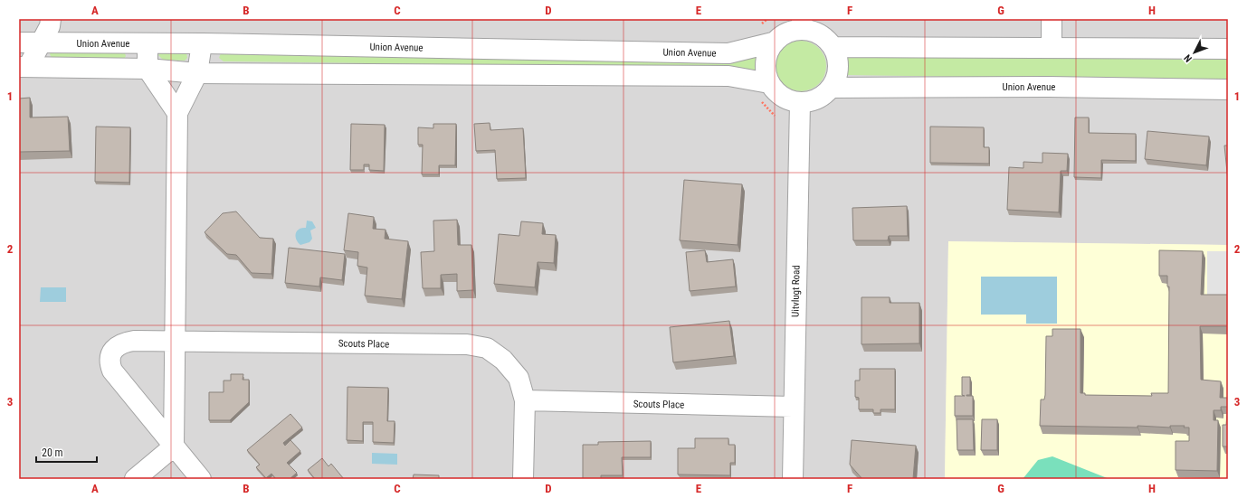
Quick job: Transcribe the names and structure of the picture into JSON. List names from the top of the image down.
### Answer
{
  "streets": {
    "street": ["Union Avenue", "Uitvlugt Road", "Scouts Place"]
  },
  "crossings": [
    ["Union Avenue", "Uitvlugt Road"],
    ["Uitvlugt Road", "Scouts Place"]
  ],
  "scale_bar": "20 m",
  "north": "bottom left",
  "grid": {
    "columns": [
      "A",
      "B",
      "C",
      "D",
      "E",
      "F",
      "G",
      "H"
    ],
    "rows": ["1", "2", "3"]
  }
}
